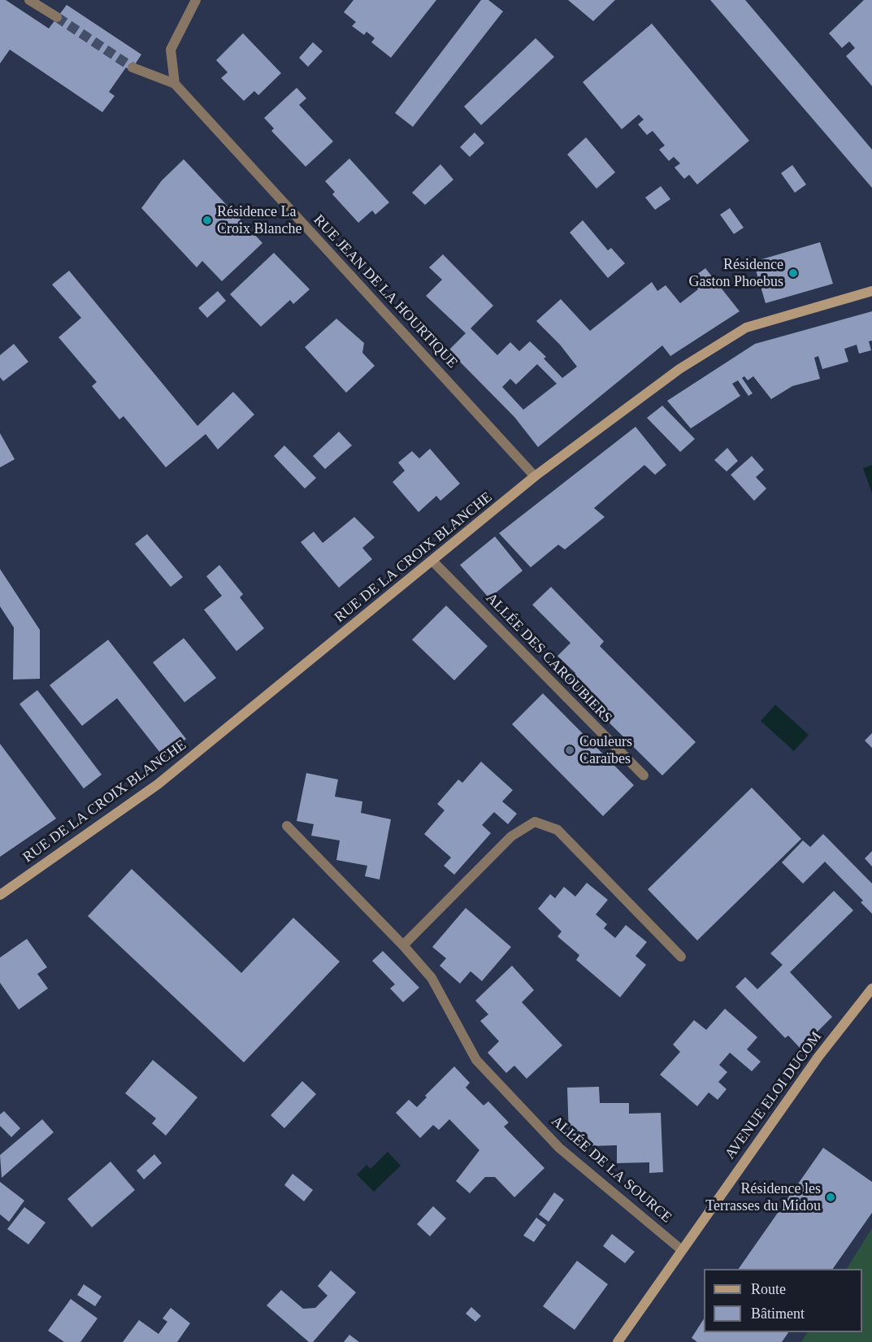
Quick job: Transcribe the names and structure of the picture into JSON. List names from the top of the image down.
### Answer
{
  "streets": {
    "street": [
      "RUE JEAN DE LA HOURTIQUE",
      "RUE DE LA CROIX BLANCHE",
      "ALLÉE DES CAROUBIERS",
      "AVENUE ELOI DUCOM",
      "ALLÉE DE LA SOURCE"
    ]
  },
  "crossings": [
    ["RUE JEAN DE LA HOURTIQUE", "RUE DE LA CROIX BLANCHE"],
    ["RUE DE LA CROIX BLANCHE", "ALLÉE DES CAROUBIERS"],
    ["AVENUE ELOI DUCOM", "ALLÉE DE LA SOURCE"]
  ],
  "places": [
    "Résidence La Croix Blanche",
    "Résidence Gaston Phoebus",
    "Couleurs Caraïbes",
    "Résidence les Terrasses du Midou"
  ],
  "legend": ["Route", "Bâtiment"]
}
